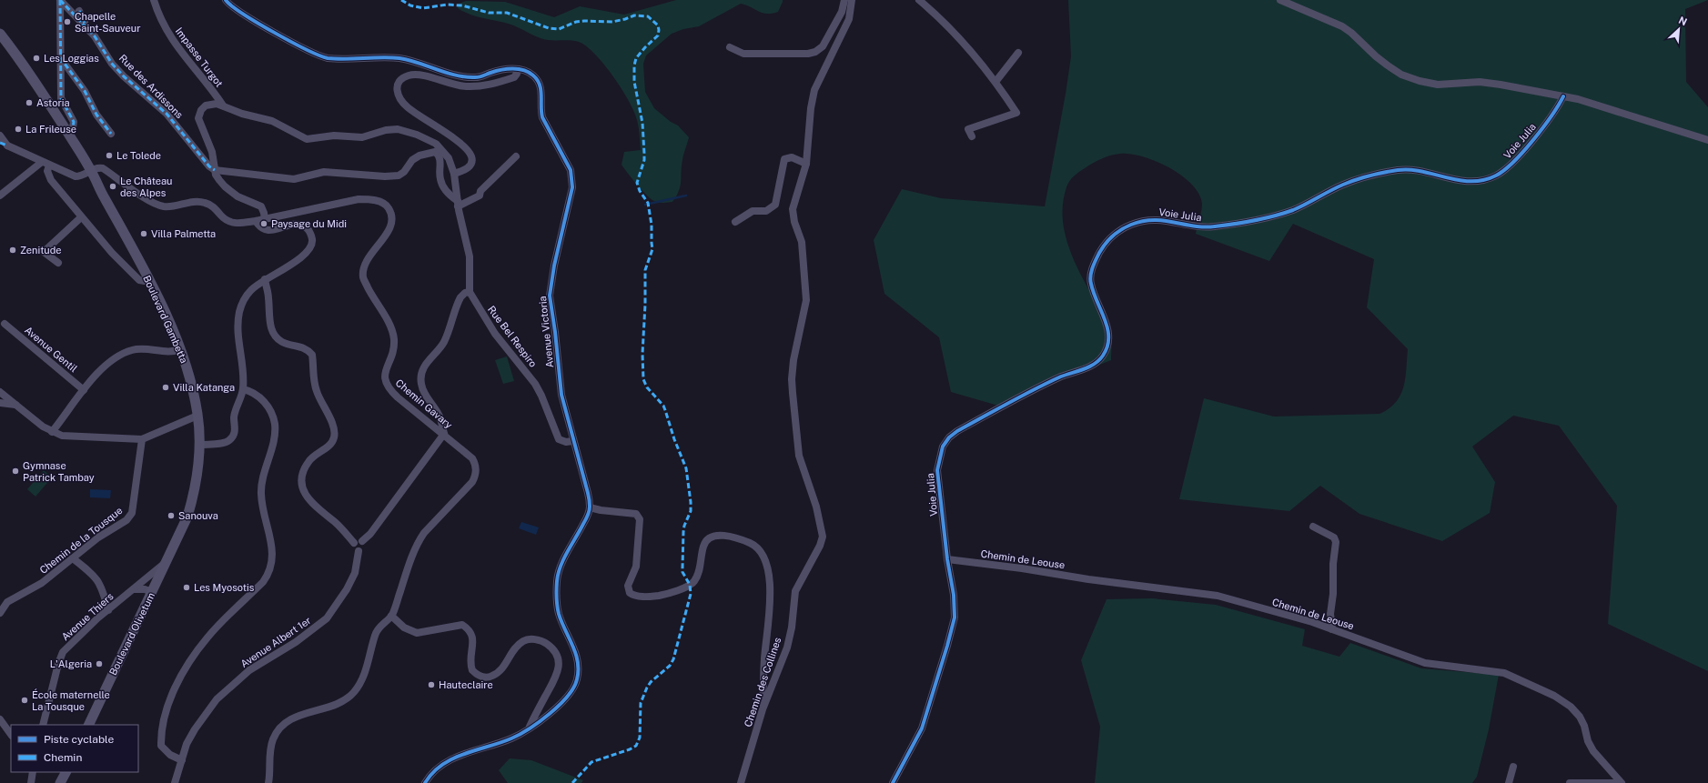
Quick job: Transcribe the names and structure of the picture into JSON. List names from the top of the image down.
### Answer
{
  "streets": {
    "main road": ["Boulevard Gambetta", "Boulevard Olivetum"],
    "street": [
      "Impasse Turgot",
      "Rue des Ardissons",
      "Voie Julia",
      "Avenue Victoria",
      "Rue Bel Respiro",
      "Avenue Gentil",
      "Chemin Gavary",
      "Chemin de la Tousque",
      "Chemin de Leouse",
      "Avenue Thiers",
      "Avenue Albert 1er",
      "Chemin des Collines"
    ]
  },
  "crossings": [
    ["Voie Julia", "Chemin de Leouse"],
    ["Boulevard Gambetta", "Avenue Thiers"],
    ["Boulevard Gambetta", "Boulevard Olivetum"],
    ["Avenue Victoria", "Rue Bel Respiro"],
    ["Avenue Thiers", "Boulevard Olivetum"]
  ],
  "places": [
    "Chapelle Saint-Sauveur",
    "Les Loggias",
    "Astoria",
    "La Frileuse",
    "Le Tolede",
    "Le Château des Alpes",
    "Paysage du Midi",
    "Villa Palmetta",
    "Zenitude",
    "Villa Katanga",
    "Gymnase Patrick Tambay",
    "Sanouva",
    "Les Myosotis",
    "L'Algeria",
    "Hauteclaire",
    "École maternelle La Tousque"
  ],
  "legend": ["Piste cyclable", "Chemin"],
  "north": "top right"
}
